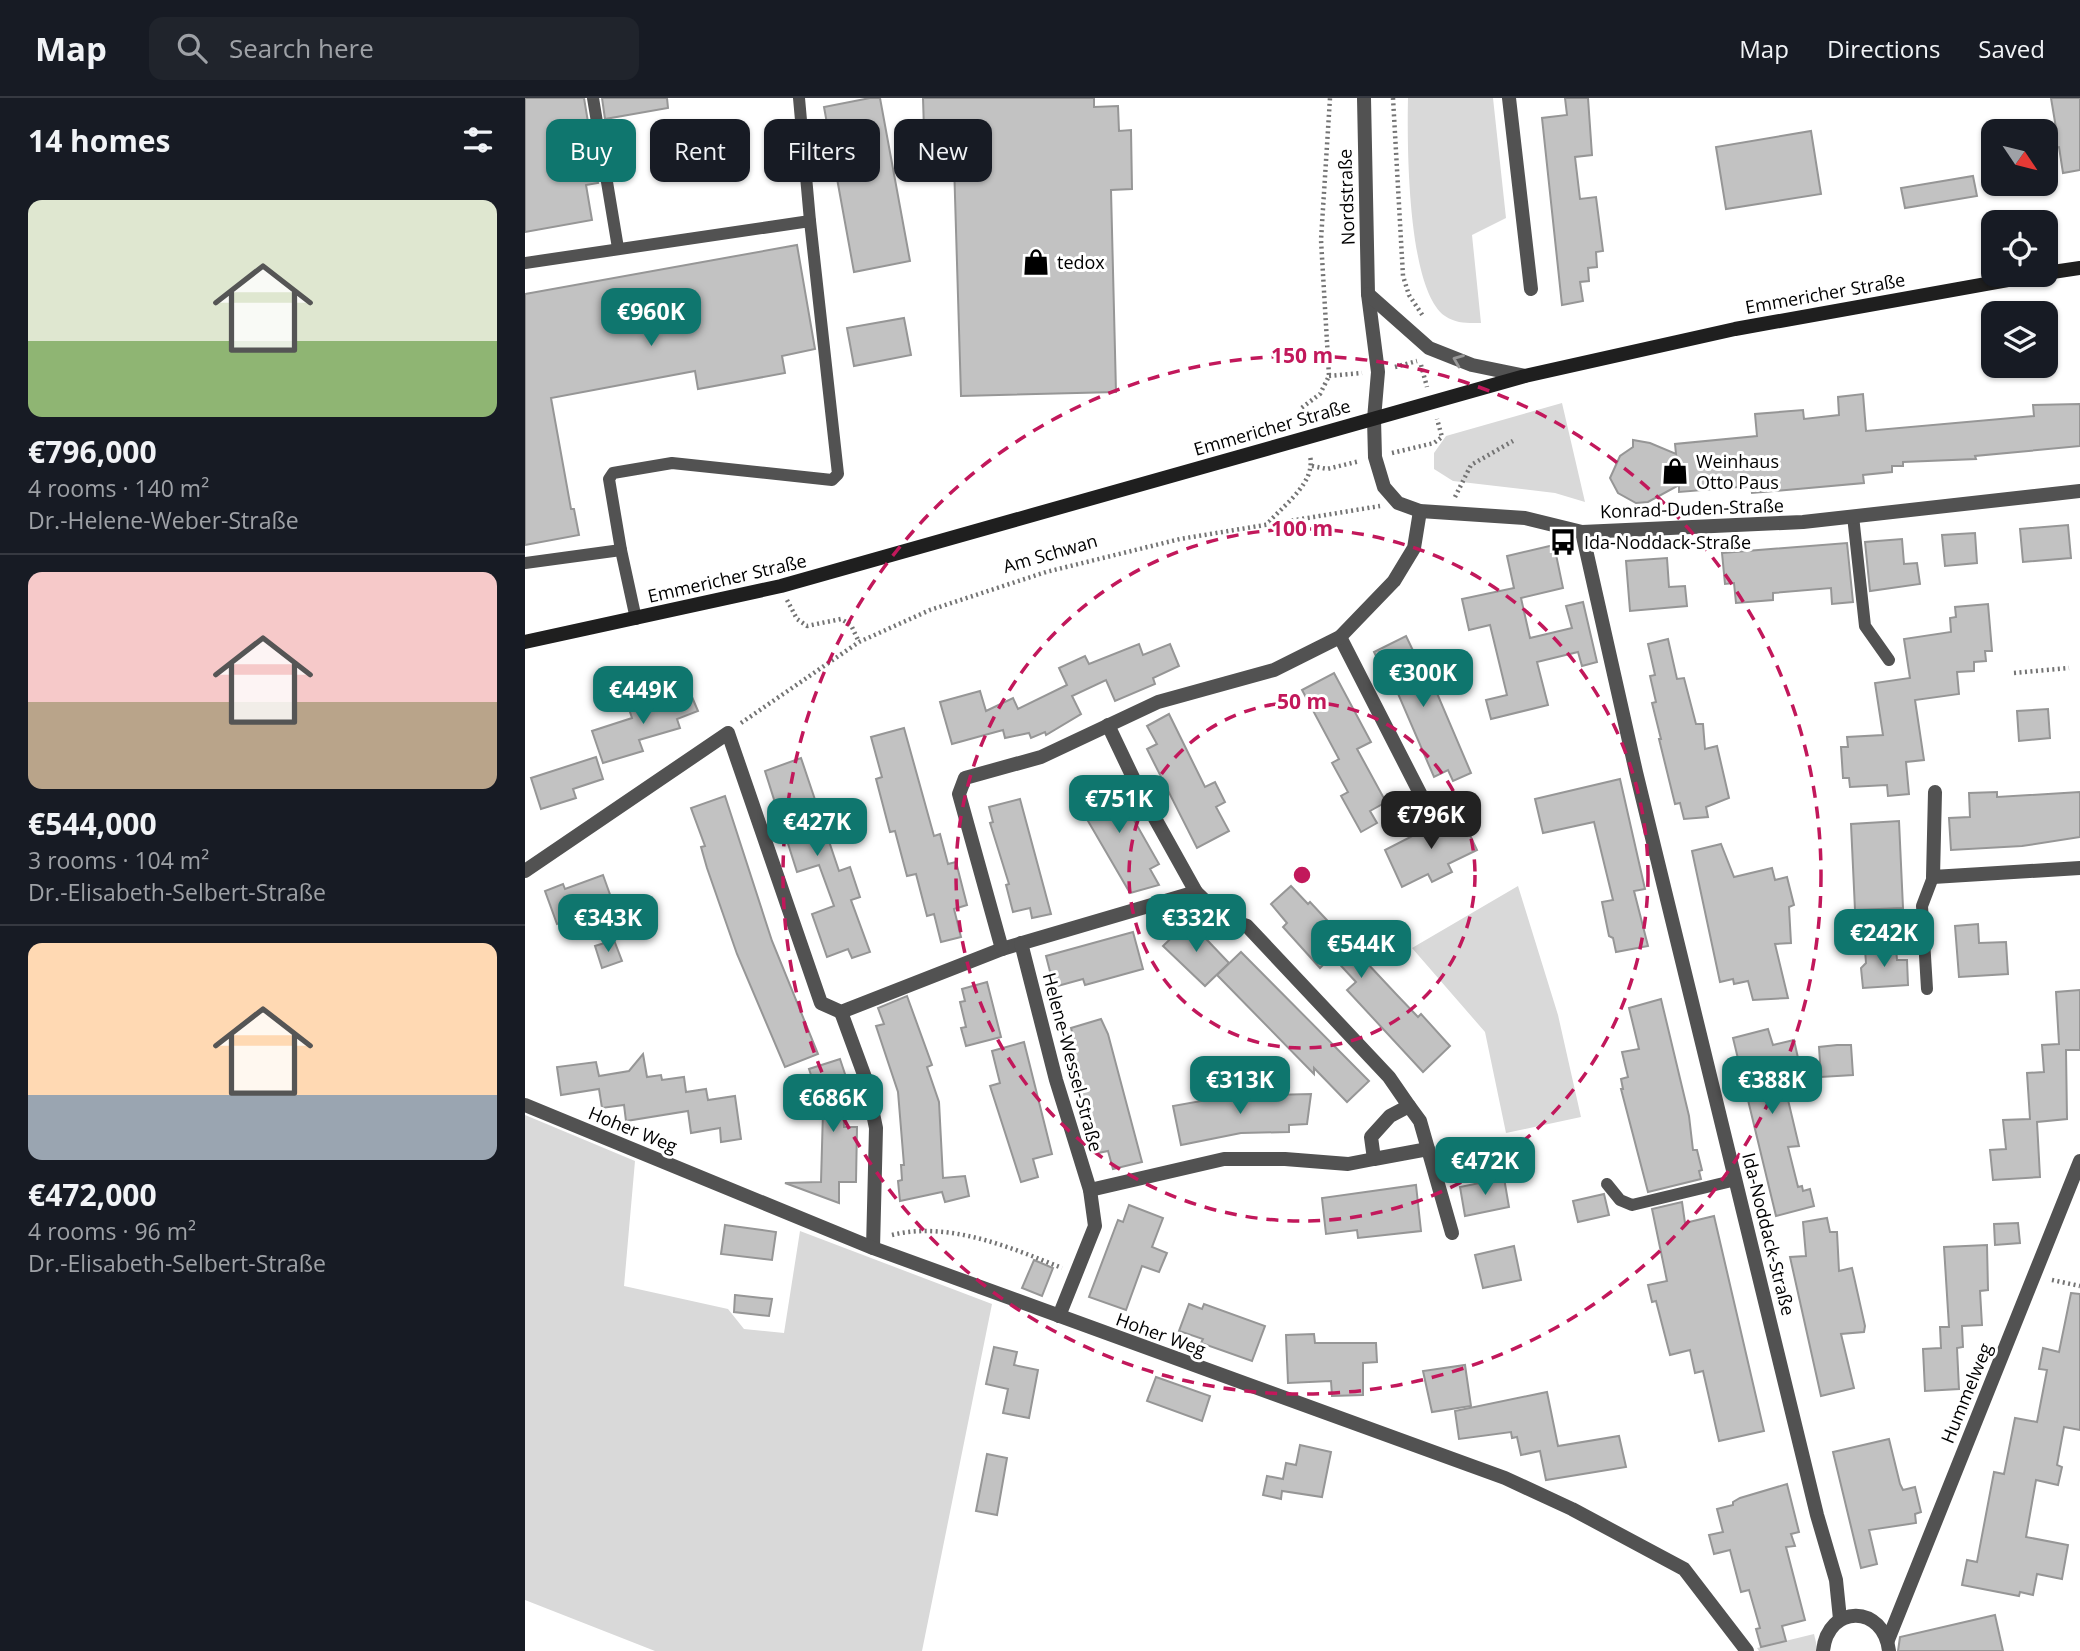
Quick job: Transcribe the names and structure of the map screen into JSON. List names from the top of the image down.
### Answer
{
  "streets": {
    "main road": ["Emmericher Straße"],
    "street": [
      "Nordstraße",
      "Konrad-Duden-Straße",
      "Helene-Wessel-Straße",
      "Hoher Weg",
      "Ida-Noddack-Straße",
      "Hummelweg"
    ],
    "path": ["Am Schwan"]
  },
  "crossings": [
    ["Nordstraße", "Emmericher Straße"],
    ["Konrad-Duden-Straße", "Am Schwan"],
    ["Konrad-Duden-Straße", "Ida-Noddack-Straße"],
    ["Helene-Wessel-Straße", "Hoher Weg"]
  ],
  "places": {
    "shop": ["tedox", "Weinhaus Otto Paus"],
    "bus stop": ["Ida-Noddack-Straße"]
  },
  "north": "bottom right",
  "page": {
    "header": "Map",
    "search": "Search here",
    "nav": ["Map", "Directions", "Saved"],
    "heading": "14 homes",
    "chip": [
      "Buy",
      "Rent",
      "Filters",
      "New"
    ],
    "list": [
      {
        "name": "€796,000",
        "note": "4 rooms · 140 m² · Dr.-Helene-Weber-Straße"
      },
      {
        "name": "€544,000",
        "note": "3 rooms · 104 m² · Dr.-Elisabeth-Selbert-Straße"
      },
      {
        "name": "€472,000",
        "note": "4 rooms · 96 m² · Dr.-Elisabeth-Selbert-Straße"
      }
    ],
    "price": [
      "€960K",
      "€300K",
      "€449K",
      "€751K",
      "€796K",
      "€427K",
      "€343K",
      "€332K",
      "€242K",
      "€544K",
      "€313K",
      "€388K",
      "€686K",
      "€472K"
    ]
  },
  "rings": ["150 m", "100 m", "50 m"]
}
